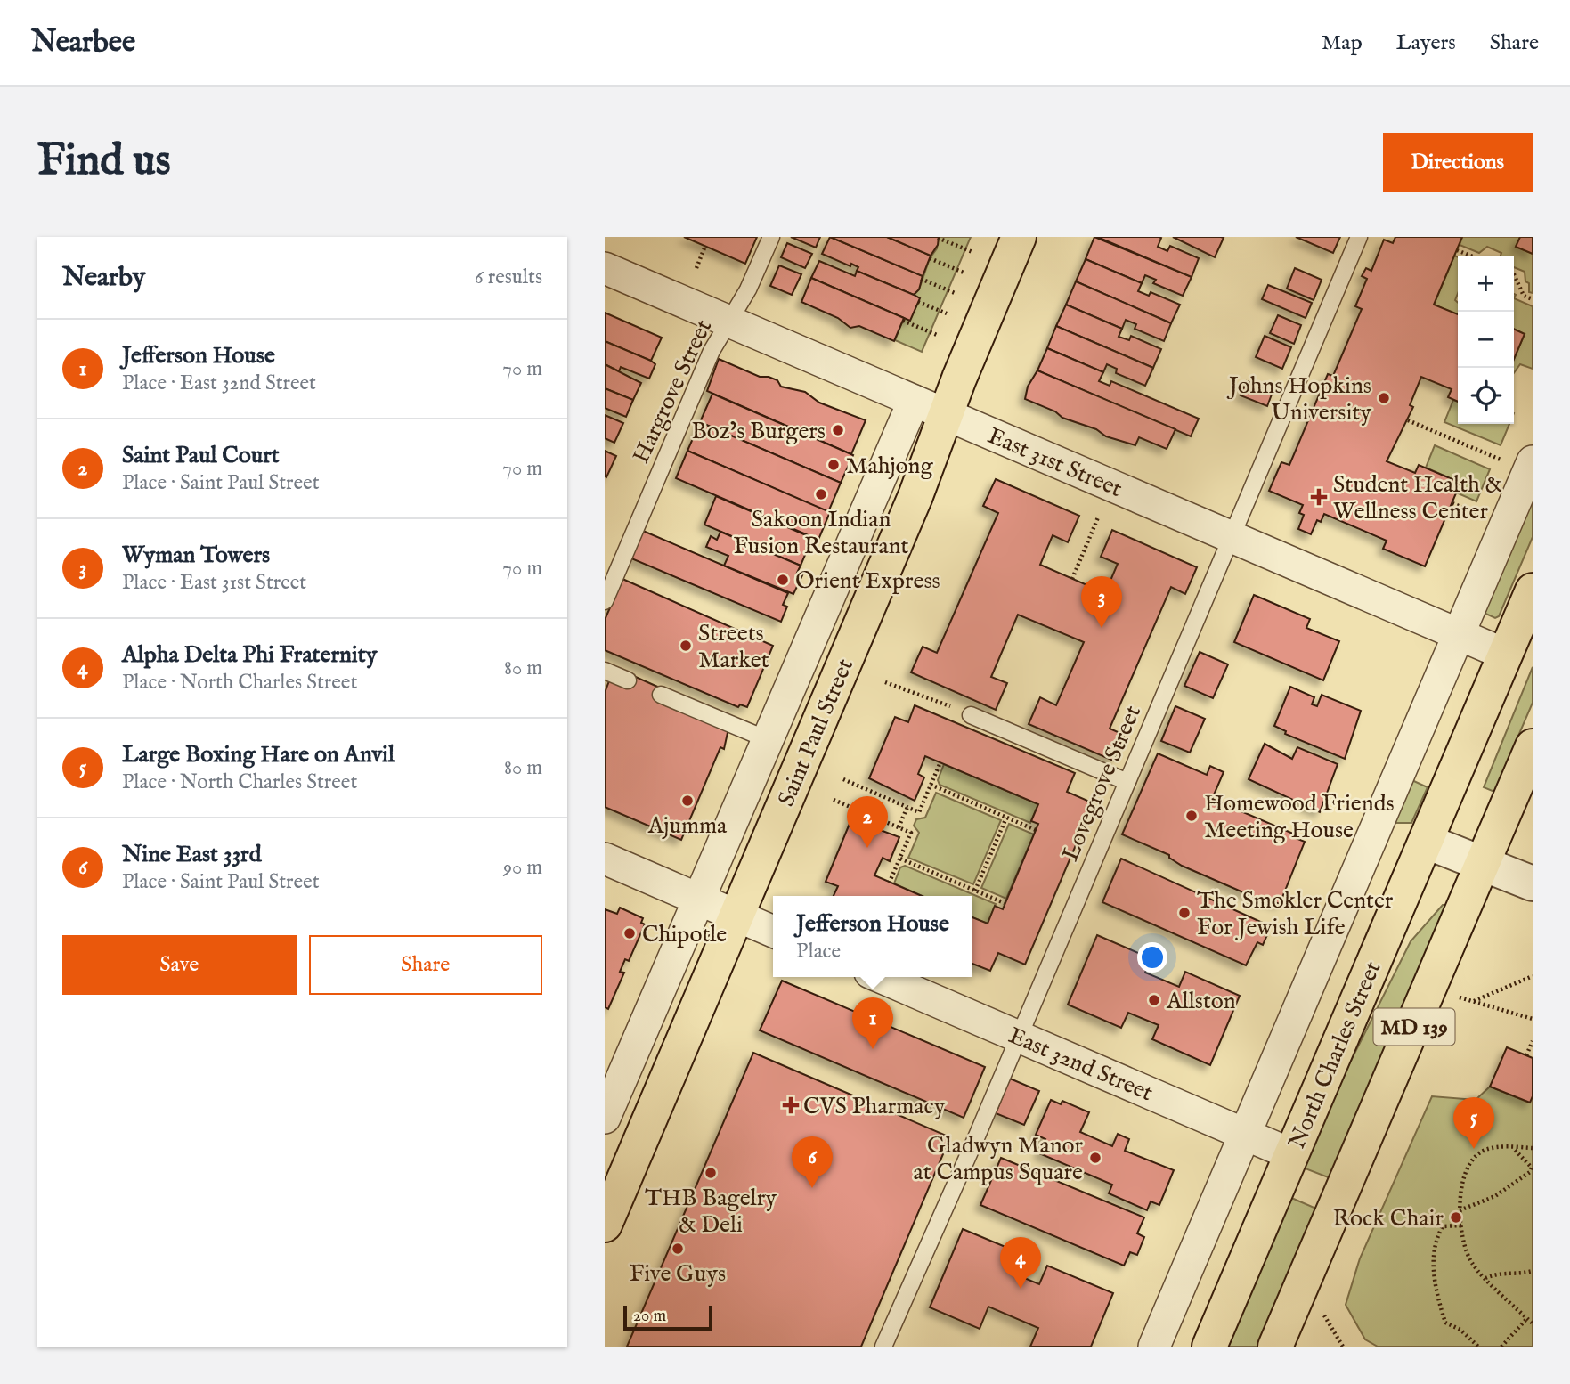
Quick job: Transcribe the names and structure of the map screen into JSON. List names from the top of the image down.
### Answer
{
  "streets": {
    "main road": ["Saint Paul Street", "MD 139", "North Charles Street"],
    "street": ["East 31st Street", "East 32nd Street"],
    "lane": ["Hargrove Street", "Lovegrove Street"]
  },
  "crossings": [
    ["Hargrove Street", "East 31st Street"],
    ["East 31st Street", "Saint Paul Street"],
    ["East 31st Street", "Lovegrove Street"],
    ["East 31st Street", "North Charles Street"],
    ["Lovegrove Street", "East 32nd Street"],
    ["North Charles Street", "East 32nd Street"]
  ],
  "places": {
    "other": [
      "Johns Hopkins University",
      "Boz’s Burgers",
      "Mahjong",
      "Sakoon Indian Fusion Restaurant",
      "Orient Express",
      "Streets Market",
      "Ajumma",
      "Homewood Friends Meeting House",
      "The Smokler Center For Jewish Life",
      "Chipotle",
      "Allston",
      "Gladwyn Manor at Campus Square",
      "THB Bagelry & Deli",
      "Rock Chair",
      "Five Guys"
    ],
    "health": ["Student Health & Wellness Center", "CVS Pharmacy"]
  },
  "scale_bar": "20 m",
  "page": {
    "header": "Nearbee",
    "nav": ["Map", "Layers", "Share"],
    "buttons": [
      "Directions",
      ["Save", "Share"]
    ],
    "title": "Find us",
    "heading": ["Nearby", "6 results"],
    "map_buttons": ["+", "−"],
    "list": [
      {
        "mark": "1",
        "name": "Jefferson House",
        "note": "Place · East 32nd Street",
        "value": "70 m"
      },
      {
        "mark": "2",
        "name": "Saint Paul Court",
        "note": "Place · Saint Paul Street",
        "value": "70 m"
      },
      {
        "mark": "3",
        "name": "Wyman Towers",
        "note": "Place · East 31st Street",
        "value": "70 m"
      },
      {
        "mark": "4",
        "name": "Alpha Delta Phi Fraternity",
        "note": "Place · North Charles Street",
        "value": "80 m"
      },
      {
        "mark": "5",
        "name": "Large Boxing Hare on Anvil",
        "note": "Place · North Charles Street",
        "value": "80 m"
      },
      {
        "mark": "6",
        "name": "Nine East 33rd",
        "note": "Place · Saint Paul Street",
        "value": "90 m"
      }
    ],
    "pins": [
      "3",
      "2",
      "1",
      "5",
      "6",
      "4"
    ],
    "popup": ["Jefferson House", "Place"],
    "scale": "20 m"
  }
}
